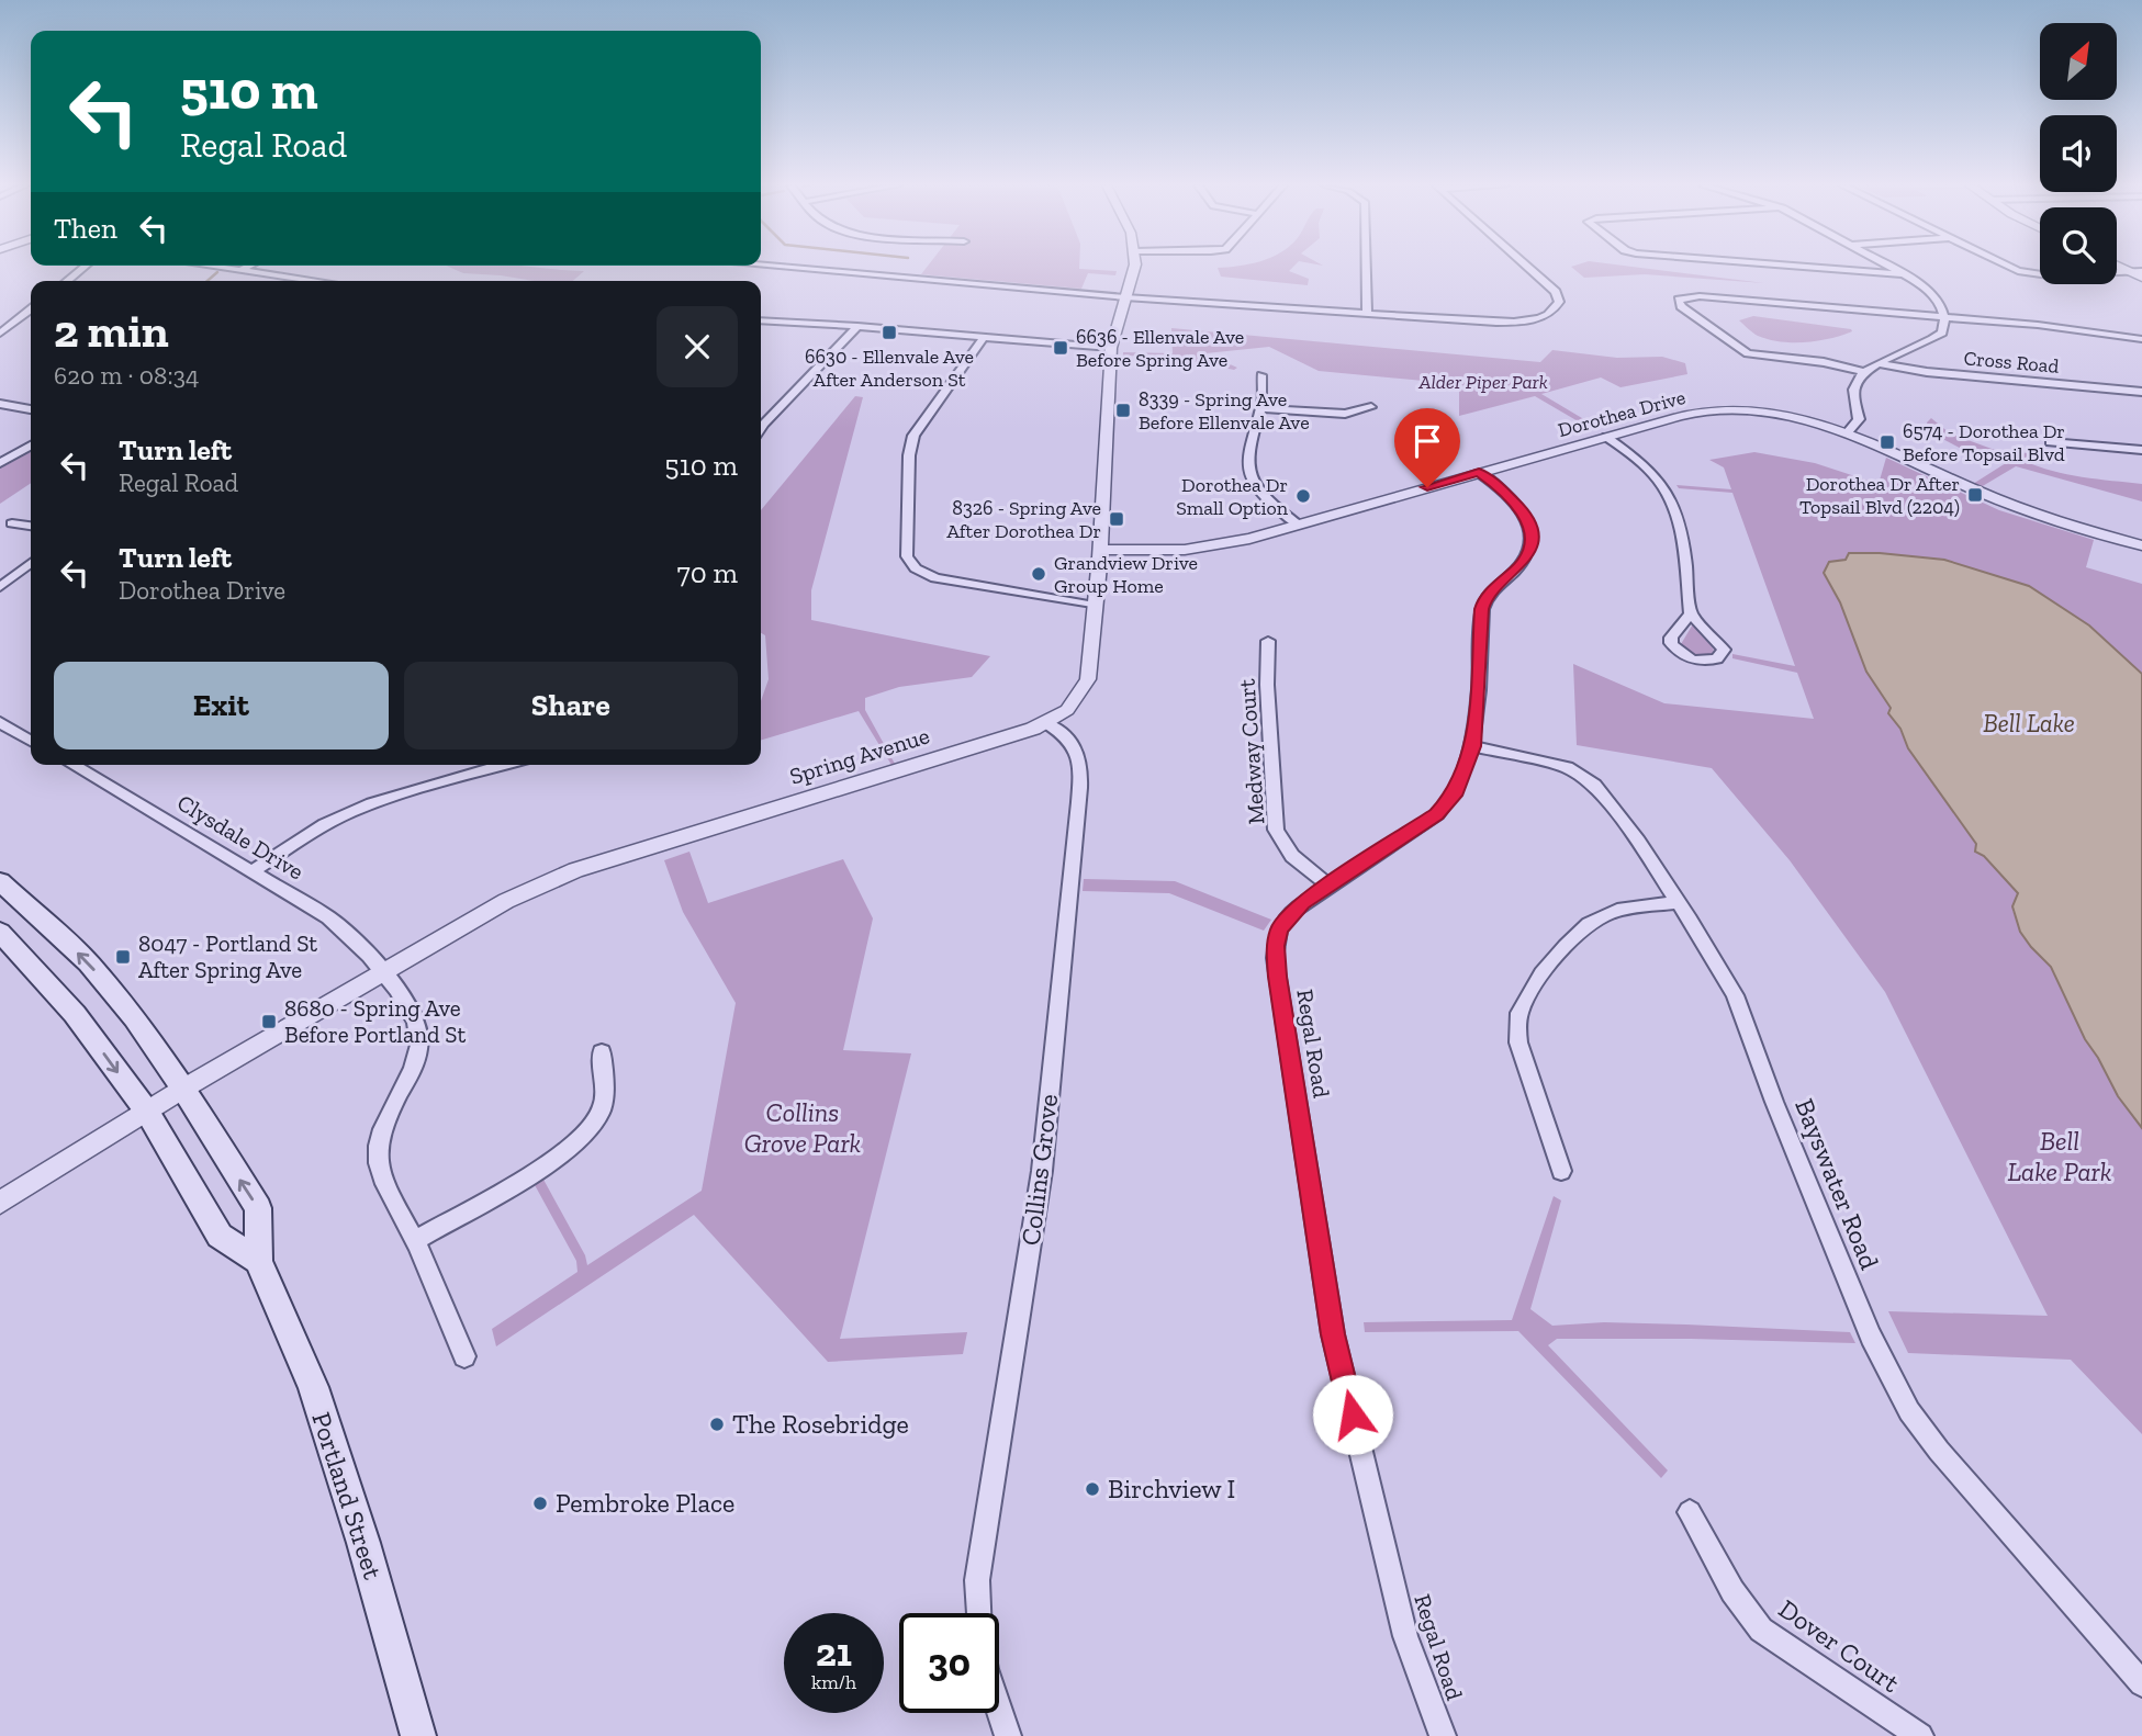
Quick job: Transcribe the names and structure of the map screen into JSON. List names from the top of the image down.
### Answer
{
  "streets": {
    "main road": ["Portland Street"],
    "street": [
      "Cross Road",
      "Dorothea Drive",
      "Medway Court",
      "Spring Avenue",
      "Clysdale Drive",
      "Regal Road",
      "Collins Grove",
      "Bayswater Road",
      "Dover Court"
    ]
  },
  "crossings": [
    ["Dorothea Drive", "Spring Avenue"],
    ["Dorothea Drive", "Regal Road"],
    ["Medway Court", "Regal Road"],
    ["Spring Avenue", "Clysdale Drive"],
    ["Spring Avenue", "Collins Grove"],
    ["Spring Avenue", "Portland Street"],
    ["Regal Road", "Bayswater Road"]
  ],
  "water": ["Bell Lake"],
  "parks": ["Alder Piper Park", "Collins Grove Park", "Bell Lake Park"],
  "places": {
    "transit": [
      "6630 - Ellenvale Ave After Anderson St",
      "6636 - Ellenvale Ave Before Spring Ave",
      "8339 - Spring Ave Before Ellenvale Ave",
      "6574 - Dorothea Dr Before Topsail Blvd",
      "Dorothea Dr After Topsail Blvd (2204)",
      "8326 - Spring Ave After Dorothea Dr",
      "8047 - Portland St After Spring Ave",
      "8680 - Spring Ave Before Portland St"
    ],
    "other": [
      "Dorothea Dr Small Option",
      "Grandview Drive Group Home",
      "The Rosebridge",
      "Birchview I",
      "Pembroke Place"
    ]
  },
  "north": "top right",
  "page": {
    "turn": ["510 m", "Regal Road"],
    "then": "Then",
    "heading": ["2 min", "620 m · 08:34"],
    "list": [
      {
        "name": "Turn left",
        "note": "Regal Road",
        "value": "510 m"
      },
      {
        "name": "Turn left",
        "note": "Dorothea Drive",
        "value": "70 m"
      }
    ],
    "buttons": ["Exit", "Share"],
    "speed": "21 km/h",
    "limit": "30"
  }
}
